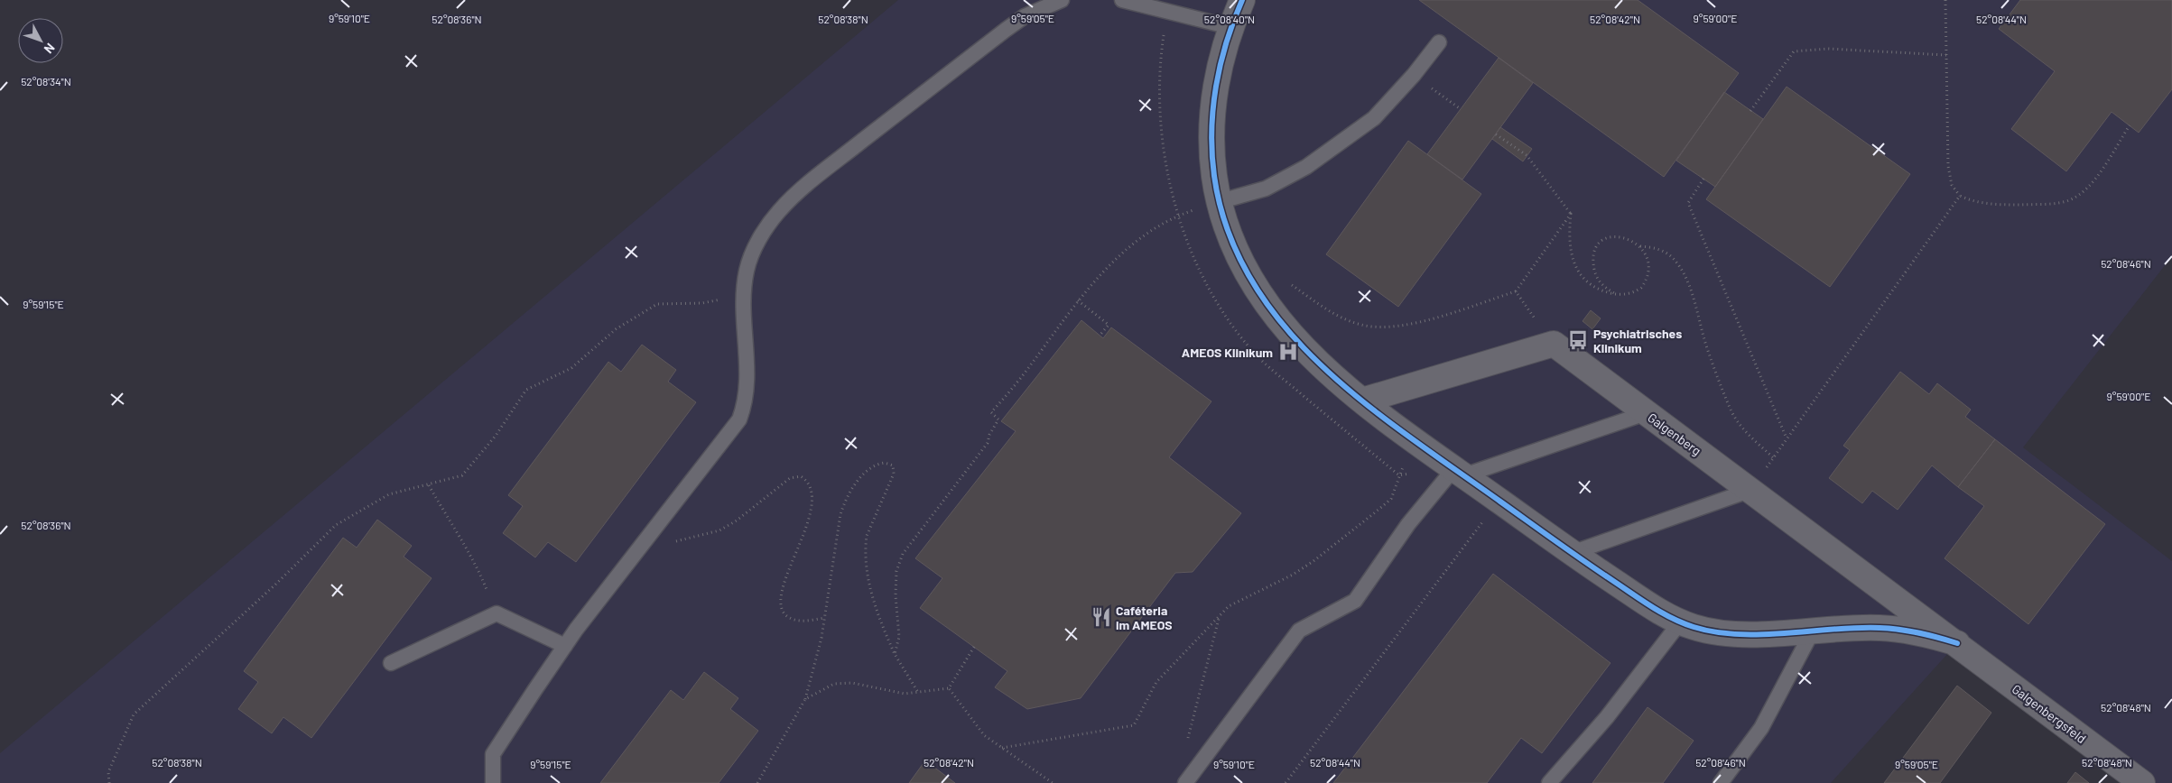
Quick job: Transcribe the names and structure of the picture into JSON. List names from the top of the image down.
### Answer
{
  "streets": {
    "street": ["Galgenberg", "Galgenbergsfeld"]
  },
  "crossings": [
    ["Galgenberg", "Galgenbergsfeld"]
  ],
  "places": {
    "bus stop": ["Psychiatrisches Klinikum"],
    "hospital": ["AMEOS Klinikum"],
    "restaurant": ["Caféteria im AMEOS"]
  },
  "north": "bottom right",
  "coordinates": [
    "9°59'10\"E",
    "9°59'05\"E",
    "9°59'00\"E",
    "52°08'38\"N",
    "52°08'40\"N",
    "52°08'42\"N",
    "52°08'44\"N",
    "52°08'36\"N",
    "52°08'34\"N",
    "52°08'46\"N",
    "9°59'15\"E",
    "52°08'48\"N"
  ]
}
